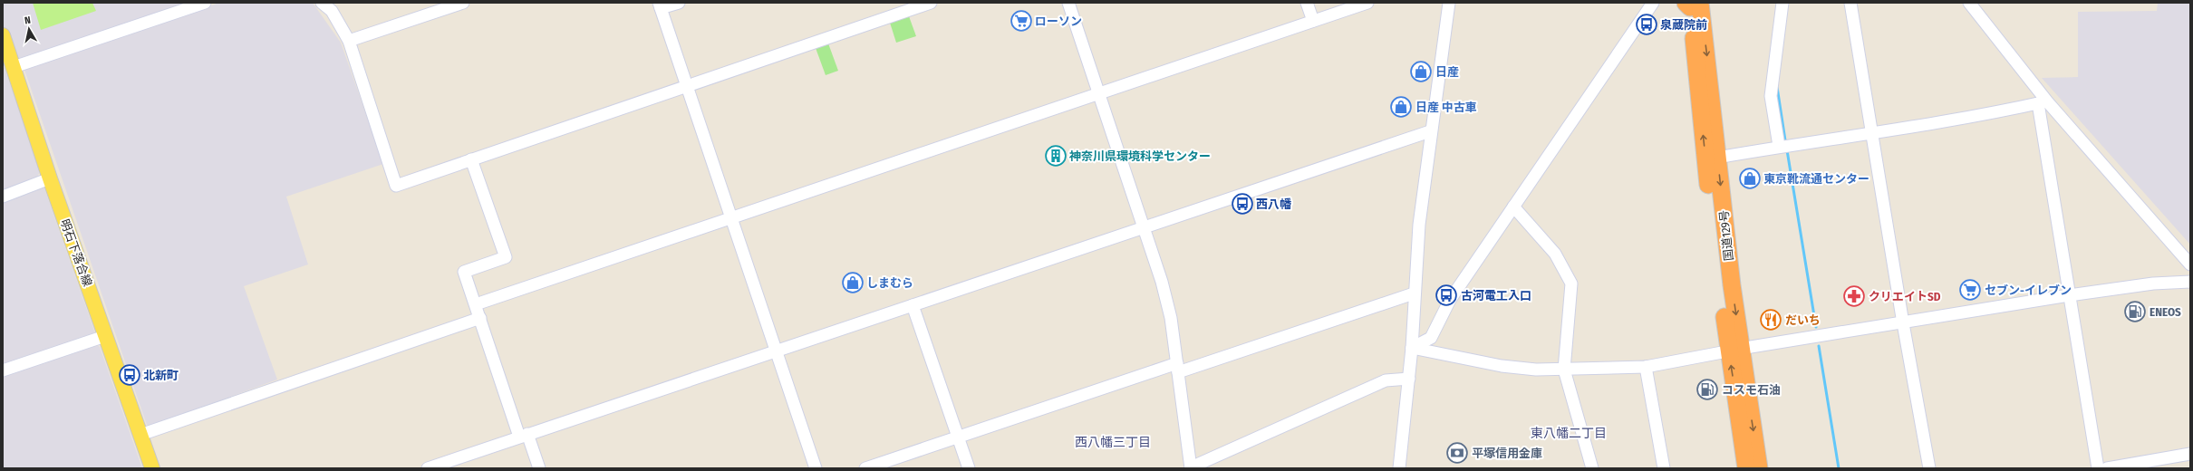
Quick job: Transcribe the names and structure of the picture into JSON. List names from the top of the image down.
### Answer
{
  "streets": {
    "highway": ["国道129号"],
    "main road": ["明石下落合線"]
  },
  "districts": ["東八幡二丁目", "西八幡三丁目"],
  "places": {
    "supermarket": ["ローソン", "セブン-イレブン"],
    "bus stop": [
      "泉蔵院前",
      "西八幡",
      "古河電工入口",
      "北新町"
    ],
    "shop": [
      "日産",
      "日産 中古車",
      "東京靴流通センター",
      "しまむら"
    ],
    "building": ["神奈川県環境科学センター"],
    "pharmacy": ["クリエイトSD"],
    "fuel station": ["ENEOS", "コスモ石油"],
    "restaurant": ["だいち"],
    "bank": ["平塚信用金庫"]
  },
  "north": "top"
}
